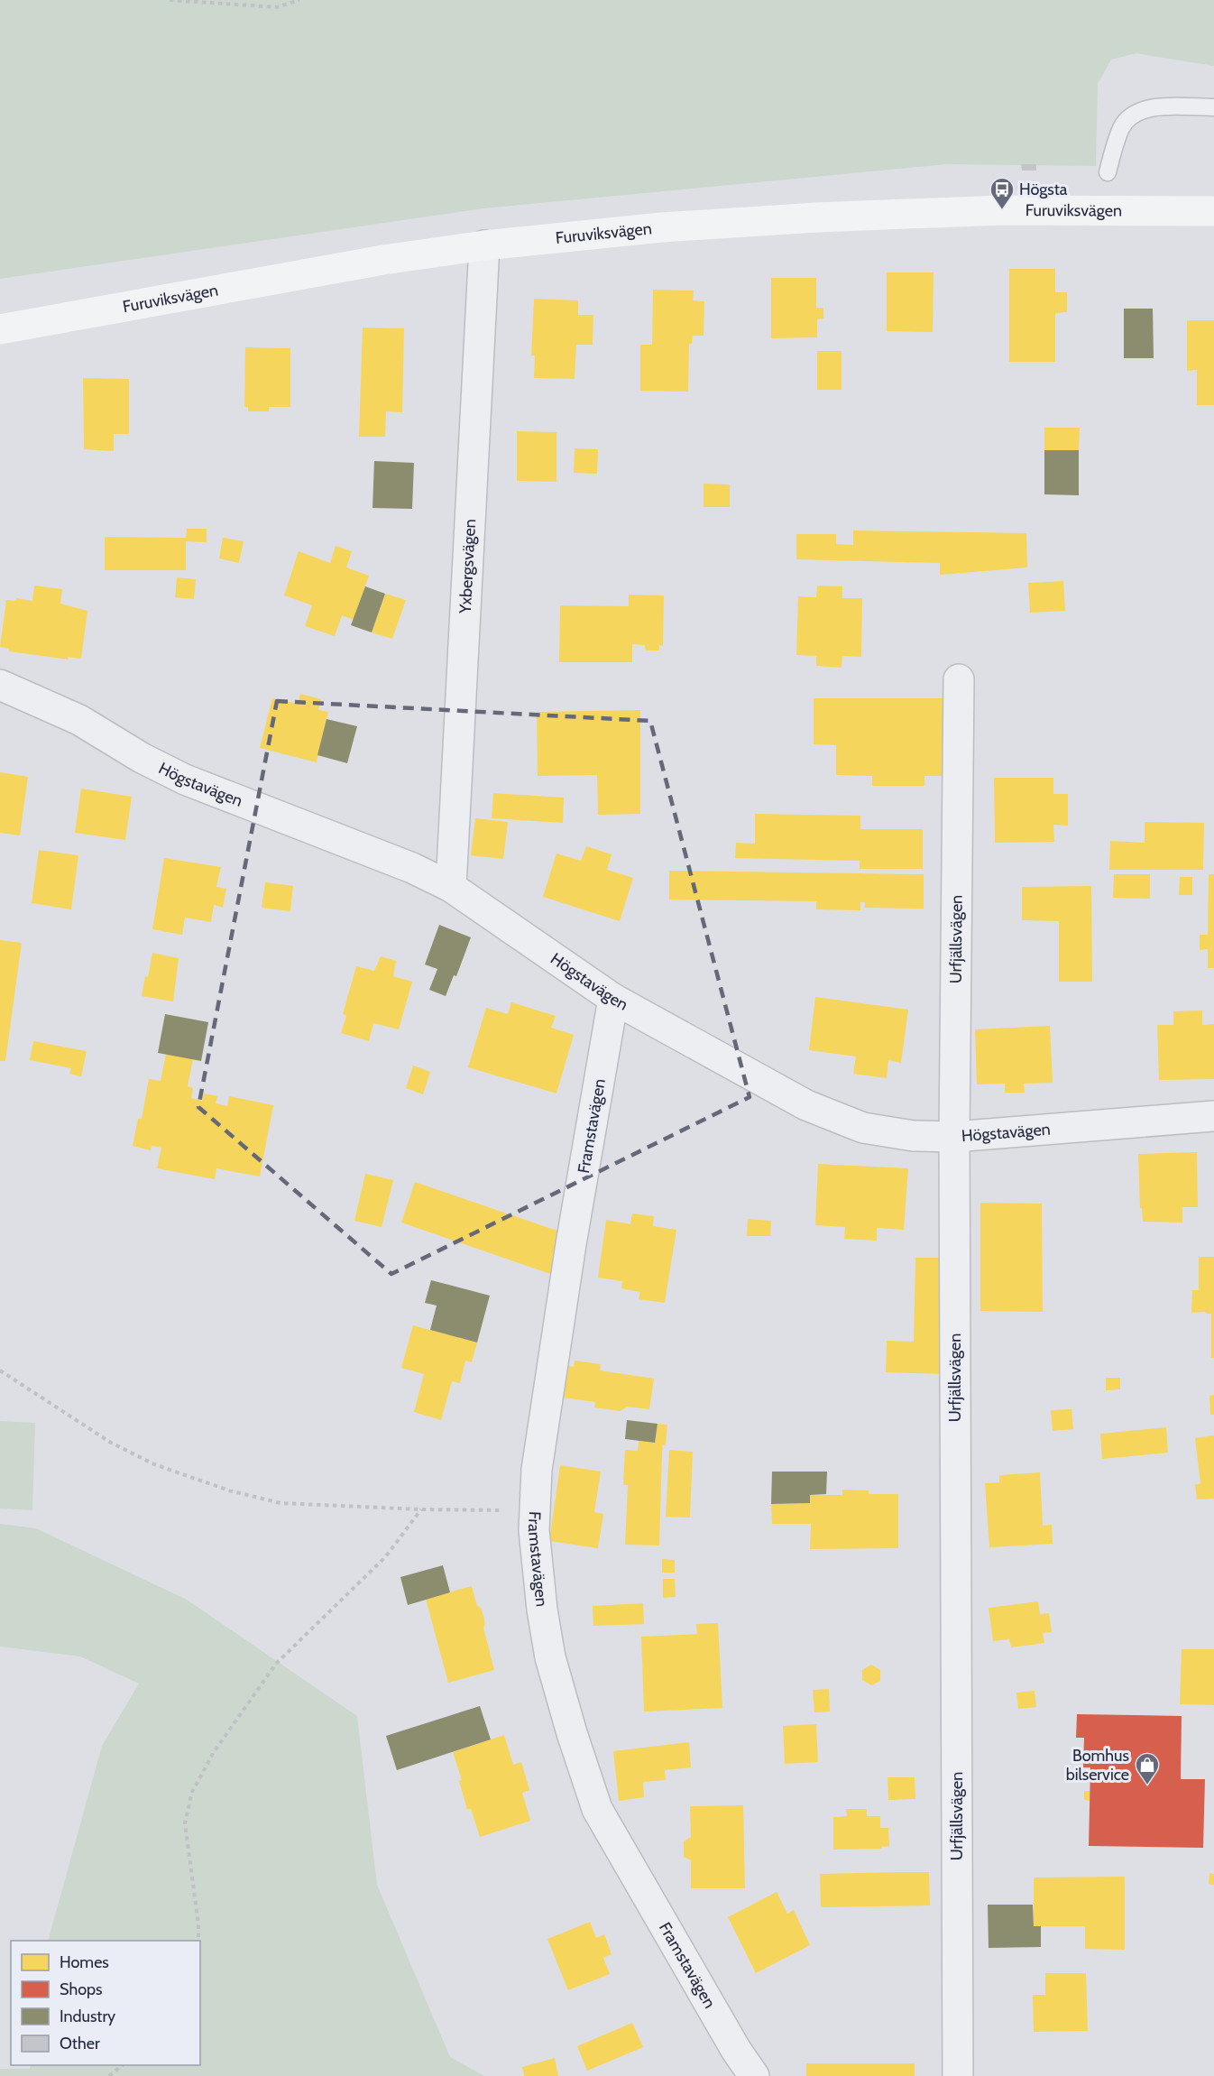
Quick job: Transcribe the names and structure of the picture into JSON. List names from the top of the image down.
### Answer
{
  "streets": {
    "main road": ["Furuviksvägen"],
    "street": [
      "Yxbergsvägen",
      "Högstavägen",
      "Urfjällsvägen",
      "Framstavägen"
    ]
  },
  "crossings": [
    ["Furuviksvägen", "Yxbergsvägen"],
    ["Yxbergsvägen", "Högstavägen"],
    ["Högstavägen", "Urfjällsvägen"],
    ["Högstavägen", "Framstavägen"]
  ],
  "places": {
    "bus stop": ["Högsta"],
    "shop": ["Bomhus bilservice"]
  },
  "legend": [
    "Homes",
    "Shops",
    "Industry",
    "Other"
  ]
}
